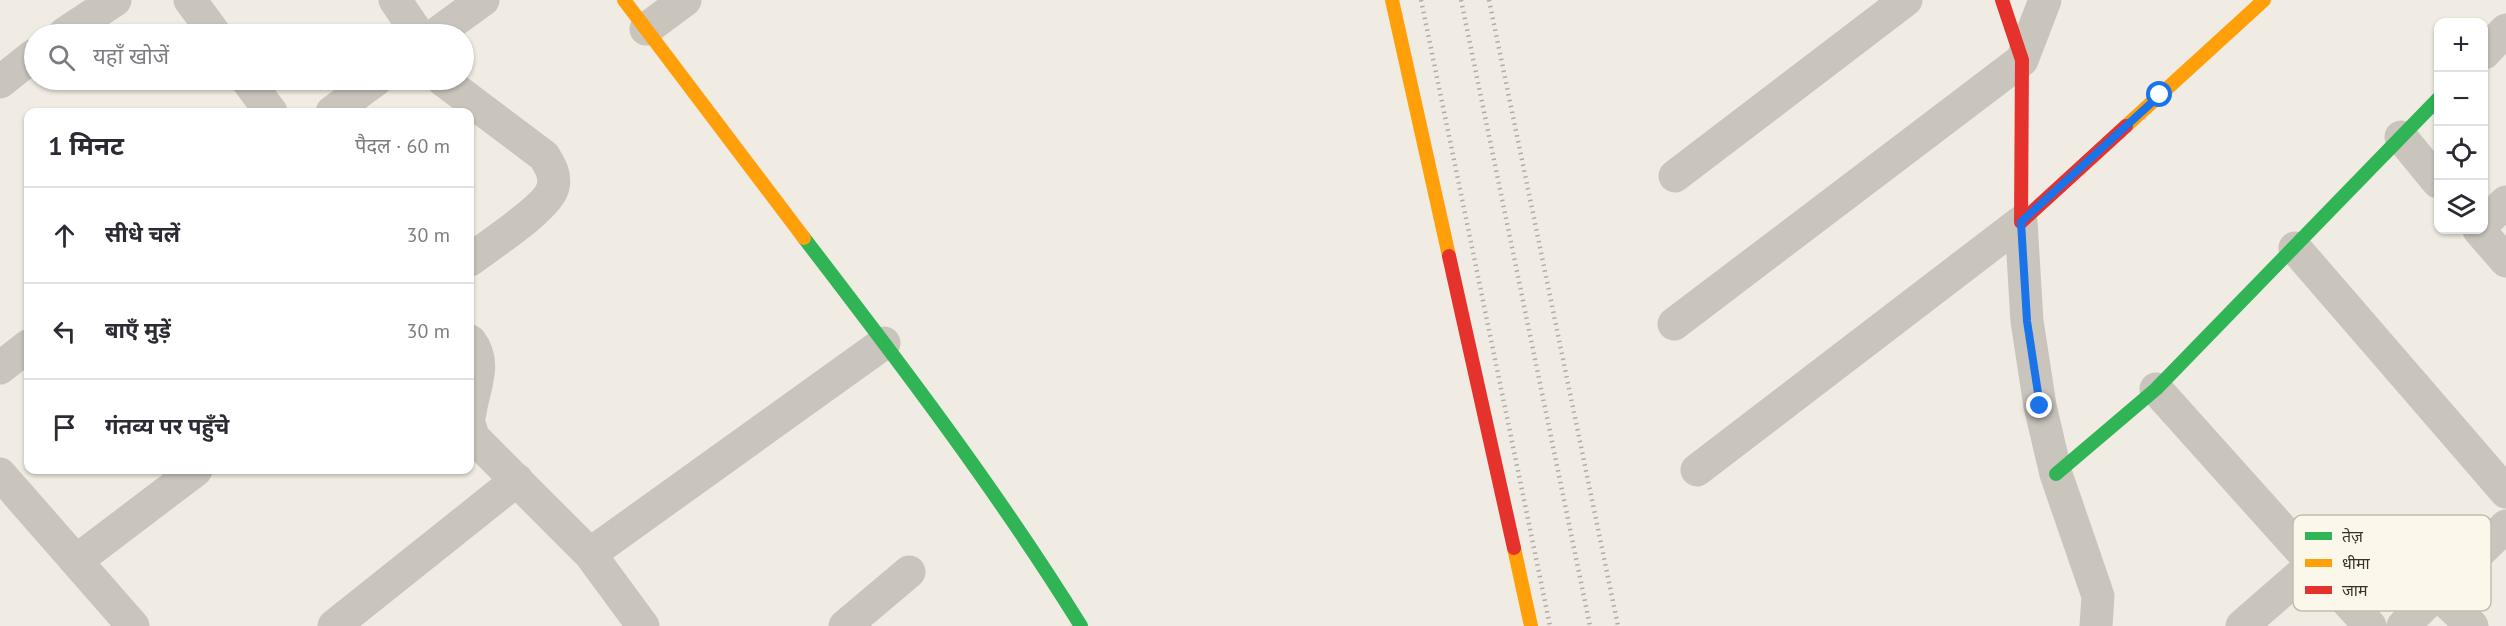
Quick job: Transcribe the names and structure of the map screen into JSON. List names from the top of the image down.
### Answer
{
  "legend": ["तेज़", "धीमा", "जाम"],
  "page": {
    "map_buttons": ["+", "−"],
    "search": "यहाँ खोजें",
    "heading": ["1 मिनट", "पैदल · 60 m"],
    "list": [
      ["सीधे चलें", "30 m"],
      ["बाएँ मुड़ें", "30 m"],
      "गंतव्य पर पहुँचे"
    ]
  }
}
